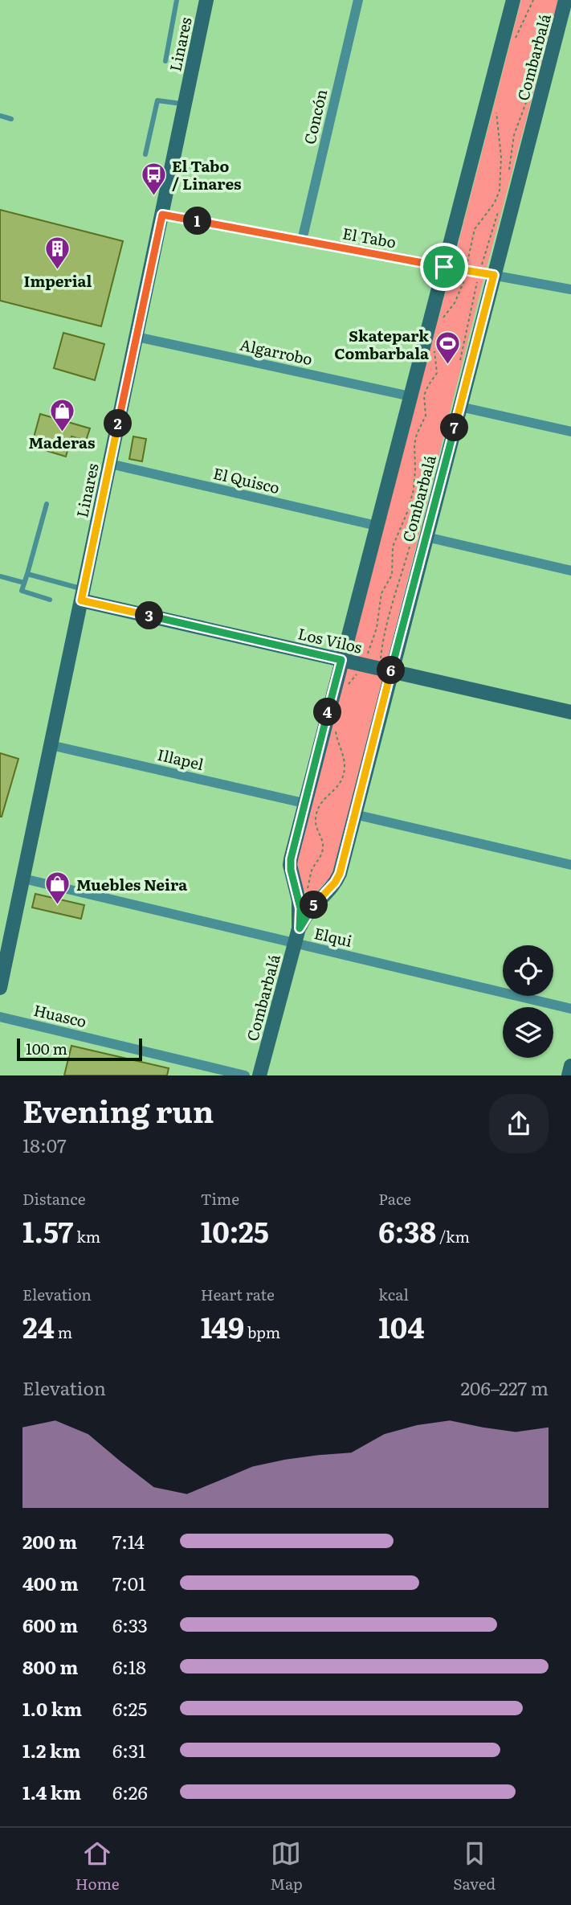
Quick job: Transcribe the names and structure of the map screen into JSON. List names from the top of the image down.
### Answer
{
  "streets": {
    "main road": ["Linares", "Combarbalá", "Los Vilos"],
    "street": [
      "Concón",
      "El Tabo",
      "Algarrobo",
      "El Quisco",
      "Illapel",
      "Elqui",
      "Huasco"
    ]
  },
  "crossings": [
    ["Linares", "El Tabo"],
    ["Linares", "Algarrobo"],
    ["Linares", "El Quisco"],
    ["Linares", "Los Vilos"],
    ["Linares", "Illapel"],
    ["Linares", "Elqui"],
    ["Combarbalá", "El Tabo"],
    ["Combarbalá", "Algarrobo"],
    ["Combarbalá", "El Quisco"],
    ["Combarbalá", "Los Vilos"],
    ["Combarbalá", "Illapel"],
    ["Combarbalá", "Elqui"],
    ["Concón", "El Tabo"]
  ],
  "places": {
    "bus stop": ["El Tabo / Linares"],
    "building": ["Imperial"],
    "sports": ["Skatepark Combarbala"],
    "shop": ["Maderas", "Muebles Neira"]
  },
  "scale_bar": "100 m",
  "page": {
    "pins": [
      "1",
      "2",
      "7",
      "3",
      "6",
      "4",
      "5"
    ],
    "scale": "100 m",
    "heading": ["Evening run", "18:07"],
    "stats": [
      ["Distance", "1.57 km"],
      ["Time", "10:25"],
      ["Pace", "6:38 /km"],
      ["Elevation", "24 m"],
      ["Heart rate", "149 bpm"],
      ["kcal", "104"]
    ],
    "chart": ["Elevation", "206–227 m"],
    "list": [
      {
        "name": "200 m",
        "note": "7:14"
      },
      {
        "name": "400 m",
        "note": "7:01"
      },
      {
        "name": "600 m",
        "note": "6:33"
      },
      {
        "name": "800 m",
        "note": "6:18"
      },
      {
        "name": "1.0 km",
        "note": "6:25"
      },
      {
        "name": "1.2 km",
        "note": "6:31"
      },
      {
        "name": "1.4 km",
        "note": "6:26"
      }
    ],
    "tabs": ["Home", "Map", "Saved"]
  }
}
